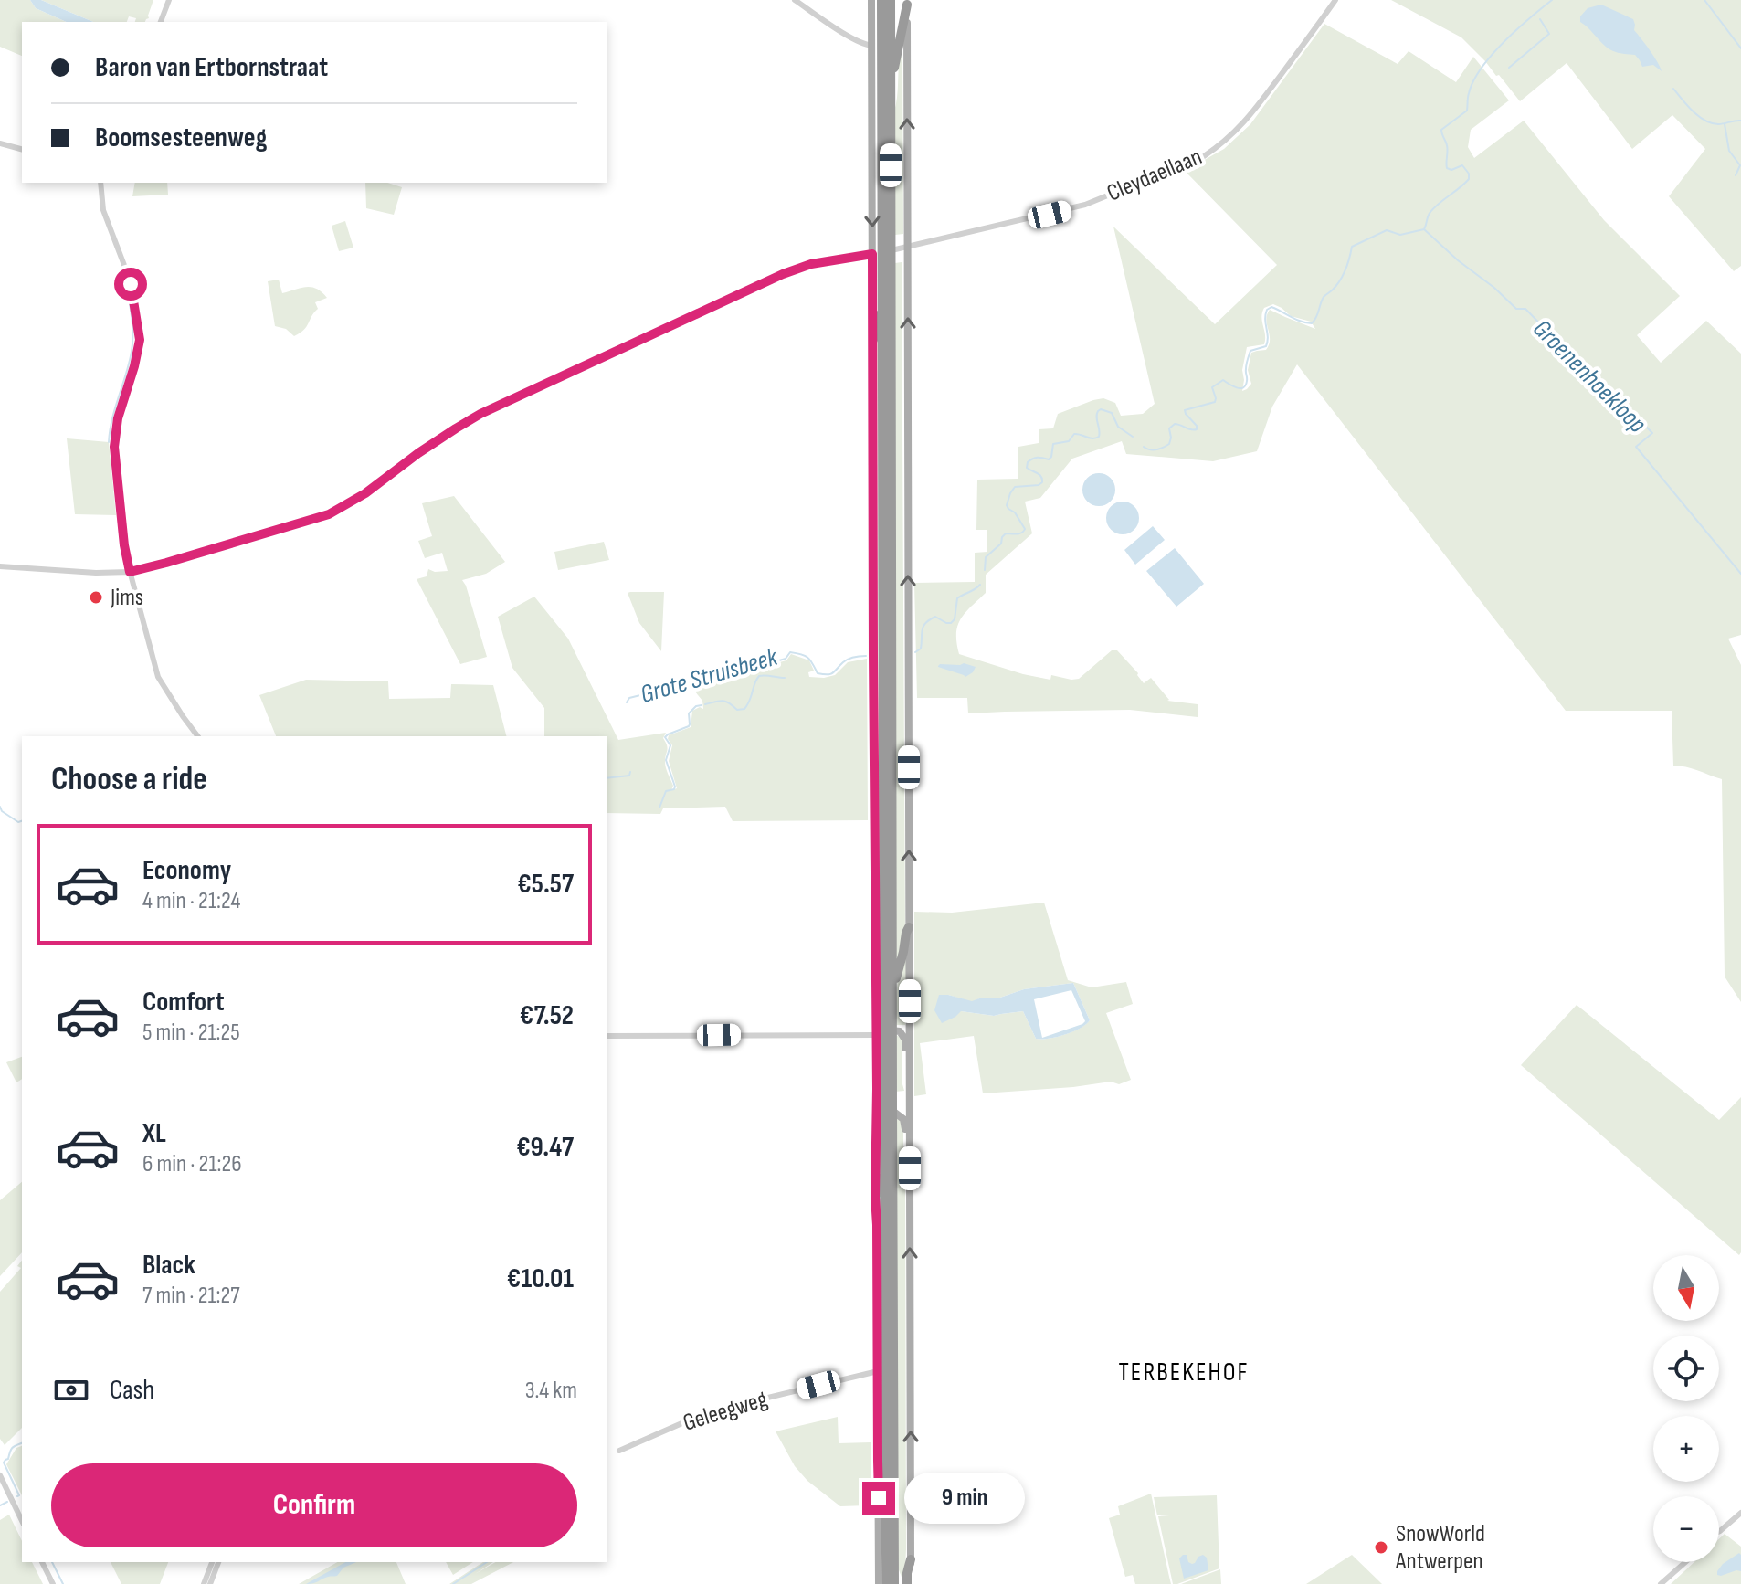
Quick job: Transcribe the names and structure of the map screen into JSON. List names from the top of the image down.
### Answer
{
  "streets": {
    "street": ["Cleydaellaan", "Geleegweg"]
  },
  "districts": ["TERBEKEHOF"],
  "water": ["Groenenhoekloop", "Grote Struisbeek"],
  "places": ["Jims", "SnowWorld Antwerpen"],
  "north": "bottom",
  "page": {
    "banner": ["Baron van Ertbornstraat", "Boomsesteenweg"],
    "heading": "Choose a ride",
    "list": [
      {
        "name": "Economy",
        "note": "4 min · 21:24",
        "value": "€5.57"
      },
      {
        "name": "Comfort",
        "note": "5 min · 21:25",
        "value": "€7.52"
      },
      {
        "name": "XL",
        "note": "6 min · 21:26",
        "value": "€9.47"
      },
      {
        "name": "Black",
        "note": "7 min · 21:27",
        "value": "€10.01"
      }
    ],
    "map_buttons": ["+", "−"],
    "pay": ["Cash", "3.4 km"],
    "buttons": "Confirm",
    "bubble": "9 min"
  }
}
